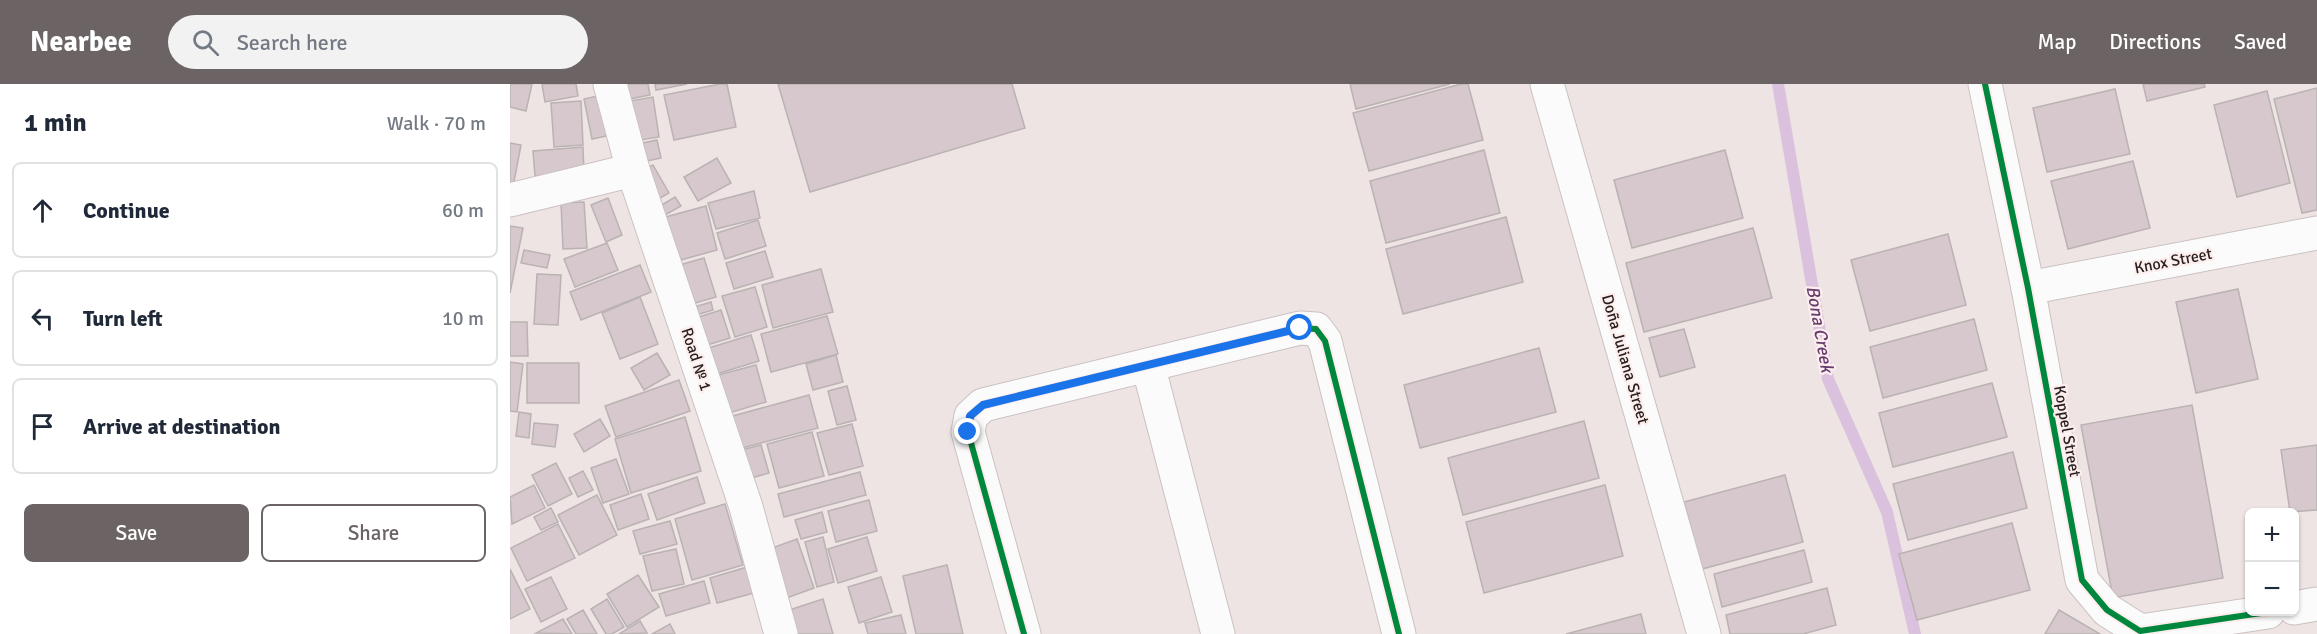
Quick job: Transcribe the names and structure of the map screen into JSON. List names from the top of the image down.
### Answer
{
  "streets": {
    "street": [
      "Knox Street",
      "Road № 1",
      "Doña Juliana Street",
      "Koppel Street"
    ]
  },
  "crossings": [
    ["Knox Street", "Koppel Street"]
  ],
  "water": ["Bona Creek"],
  "page": {
    "header": "Nearbee",
    "search": "Search here",
    "nav": ["Map", "Directions", "Saved"],
    "heading": ["1 min", "Walk · 70 m"],
    "list": [
      ["Continue", "60 m"],
      ["Turn left", "10 m"],
      "Arrive at destination"
    ],
    "buttons": ["Save", "Share"],
    "map_buttons": ["+", "−"]
  }
}
